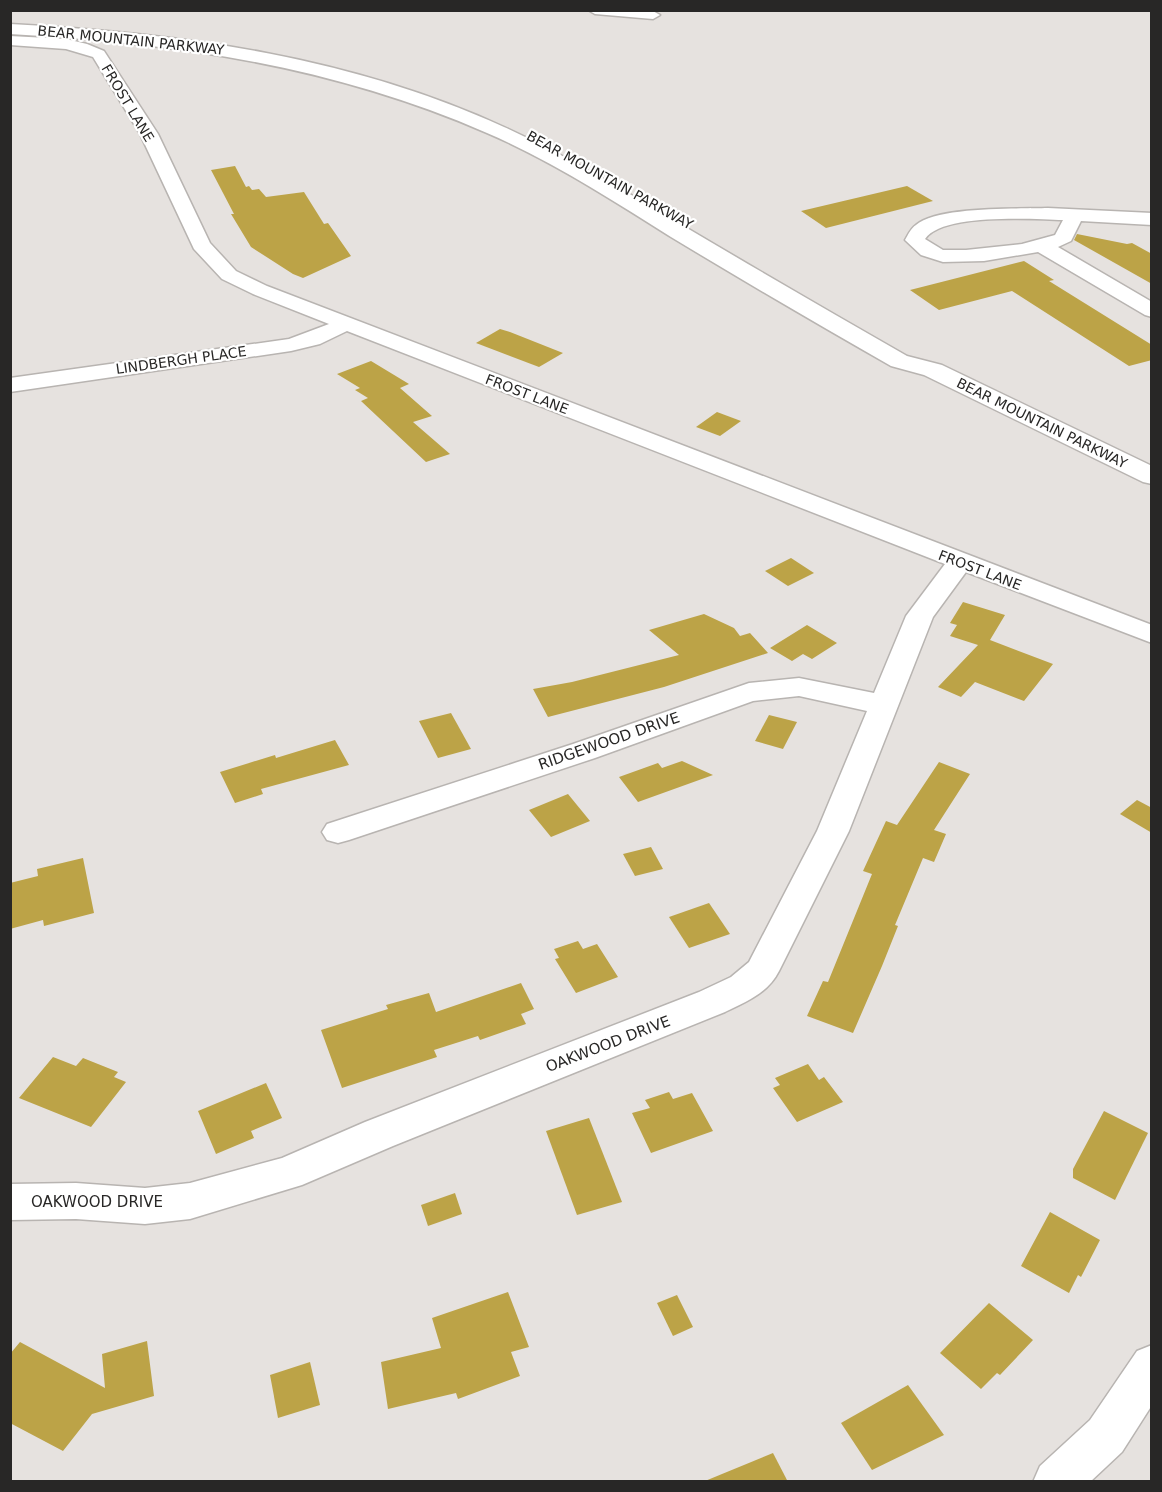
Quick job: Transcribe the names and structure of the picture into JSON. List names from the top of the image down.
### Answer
{
  "streets": {
    "highway": ["BEAR MOUNTAIN PARKWAY"],
    "street": [
      "FROST LANE",
      "LINDBERGH PLACE",
      "RIDGEWOOD DRIVE",
      "OAKWOOD DRIVE"
    ]
  },
  "crossings": [
    ["FROST LANE", "LINDBERGH PLACE"],
    ["FROST LANE", "OAKWOOD DRIVE"],
    ["RIDGEWOOD DRIVE", "OAKWOOD DRIVE"]
  ]
}
